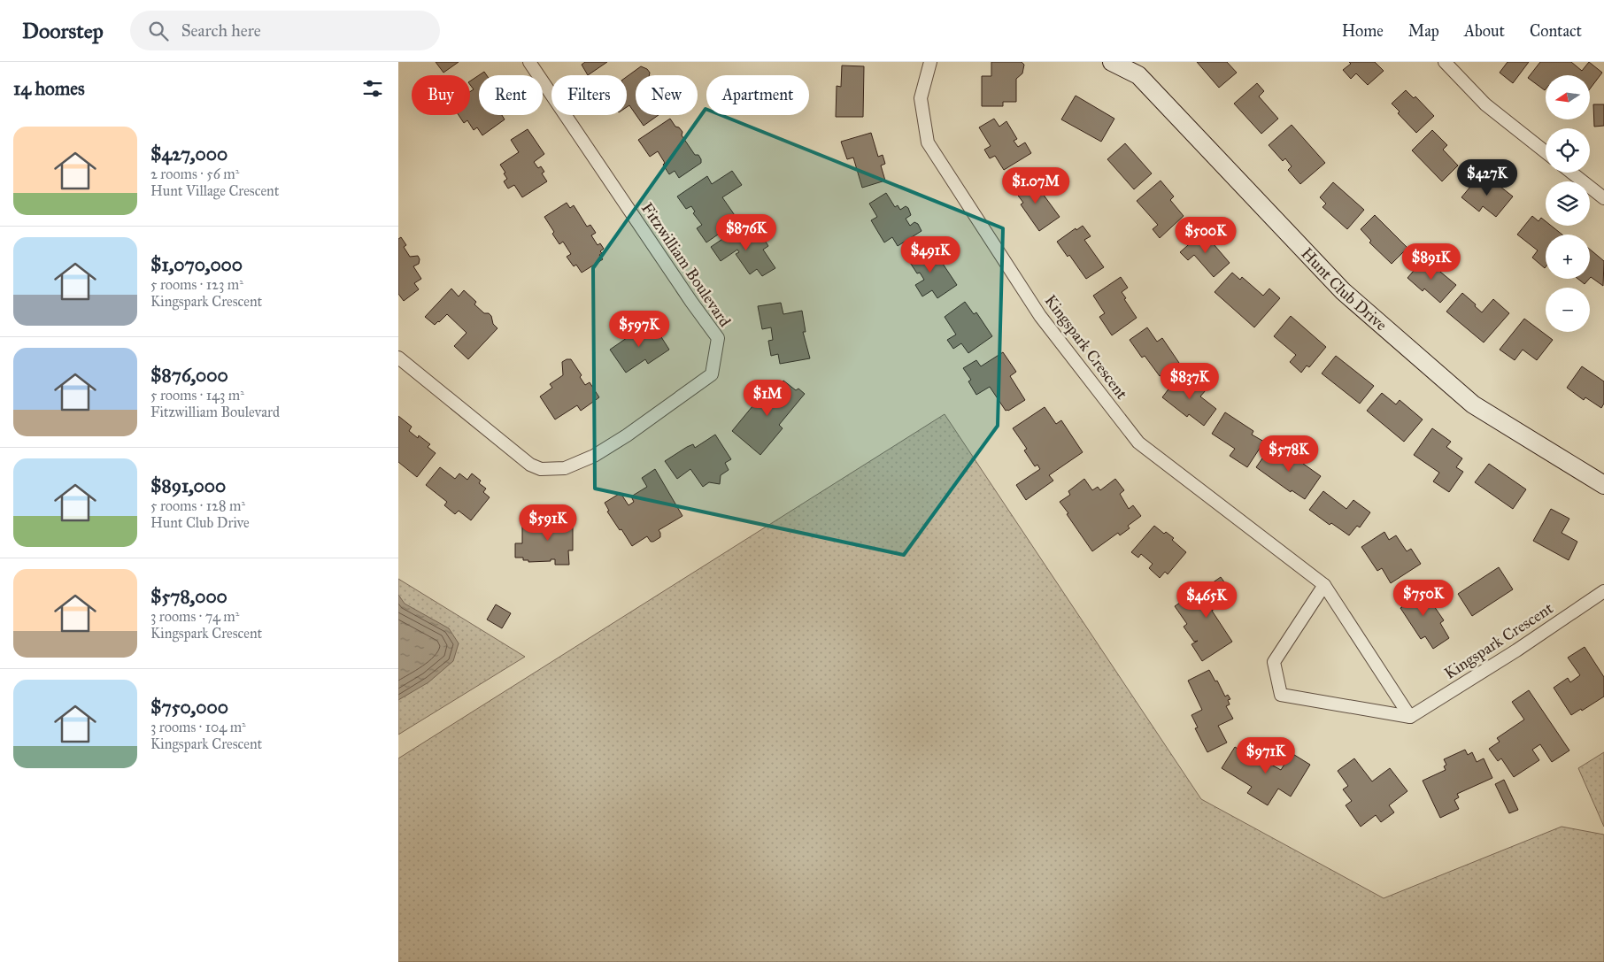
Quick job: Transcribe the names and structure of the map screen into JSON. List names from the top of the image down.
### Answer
{
  "streets": {
    "street": ["Fitzwilliam Boulevard", "Hunt Club Drive", "Kingspark Crescent"]
  },
  "north": "left",
  "page": {
    "header": "Doorstep",
    "search": "Search here",
    "nav": [
      "Home",
      "Map",
      "About",
      "Contact"
    ],
    "heading": "14 homes",
    "map_buttons": ["+", "−"],
    "chip": [
      "Buy",
      "Rent",
      "Filters",
      "New",
      "Apartment"
    ],
    "list": [
      {
        "name": "$427,000",
        "note": "2 rooms · 56 m² · Hunt Village Crescent"
      },
      {
        "name": "$1,070,000",
        "note": "5 rooms · 123 m² · Kingspark Crescent"
      },
      {
        "name": "$876,000",
        "note": "5 rooms · 143 m² · Fitzwilliam Boulevard"
      },
      {
        "name": "$891,000",
        "note": "5 rooms · 128 m² · Hunt Club Drive"
      },
      {
        "name": "$578,000",
        "note": "3 rooms · 74 m² · Kingspark Crescent"
      },
      {
        "name": "$750,000",
        "note": "3 rooms · 104 m² · Kingspark Crescent"
      }
    ],
    "price": [
      "$427K",
      "$1.07M",
      "$876K",
      "$500K",
      "$491K",
      "$891K",
      "$597K",
      "$837K",
      "$1M",
      "$578K",
      "$591K",
      "$750K",
      "$465K",
      "$971K"
    ]
  }
}
